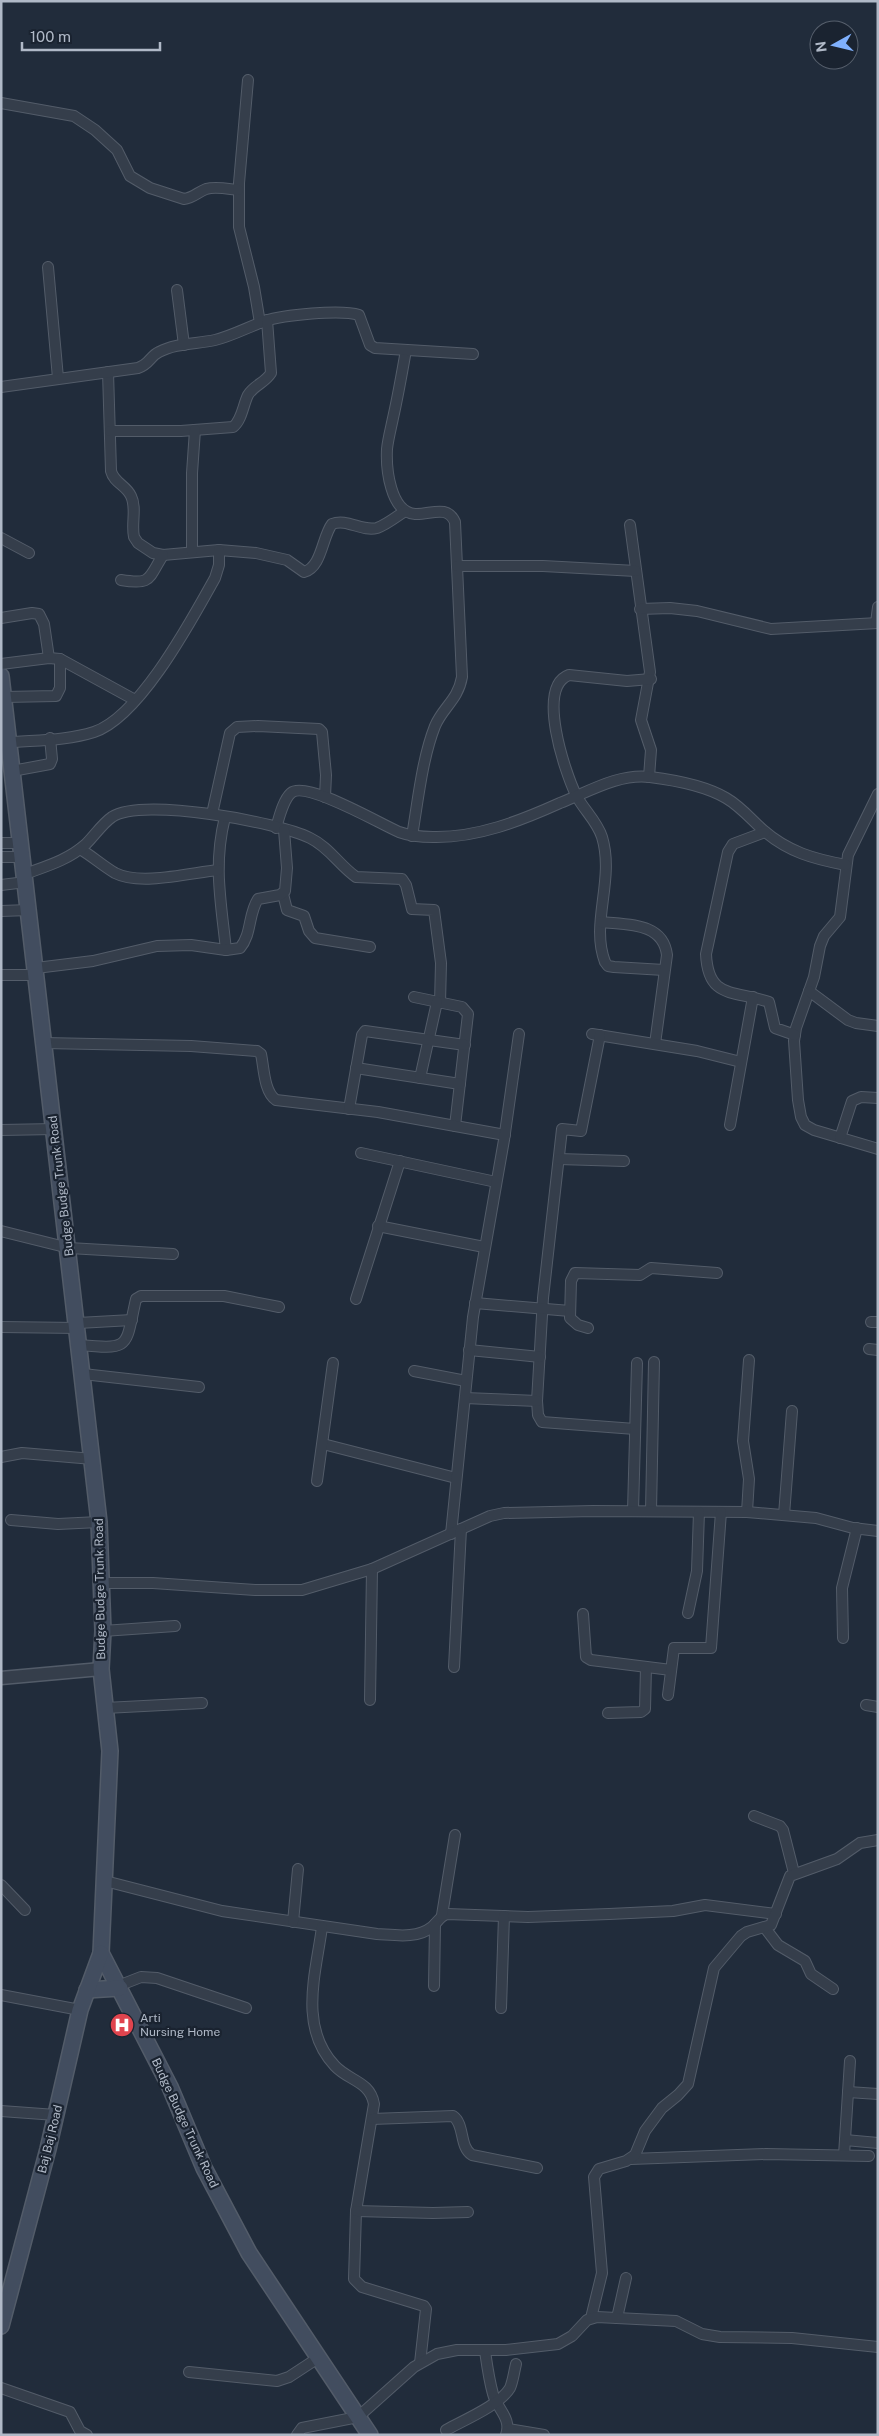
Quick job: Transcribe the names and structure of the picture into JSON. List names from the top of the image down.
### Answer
{
  "streets": {
    "main road": ["Budge Budge Trunk Road", "Baj Baj Road"]
  },
  "crossings": [
    ["Budge Budge Trunk Road", "Baj Baj Road"]
  ],
  "places": {
    "hospital": ["Arti Nursing Home"]
  },
  "scale_bar": "100 m",
  "north": "left"
}
